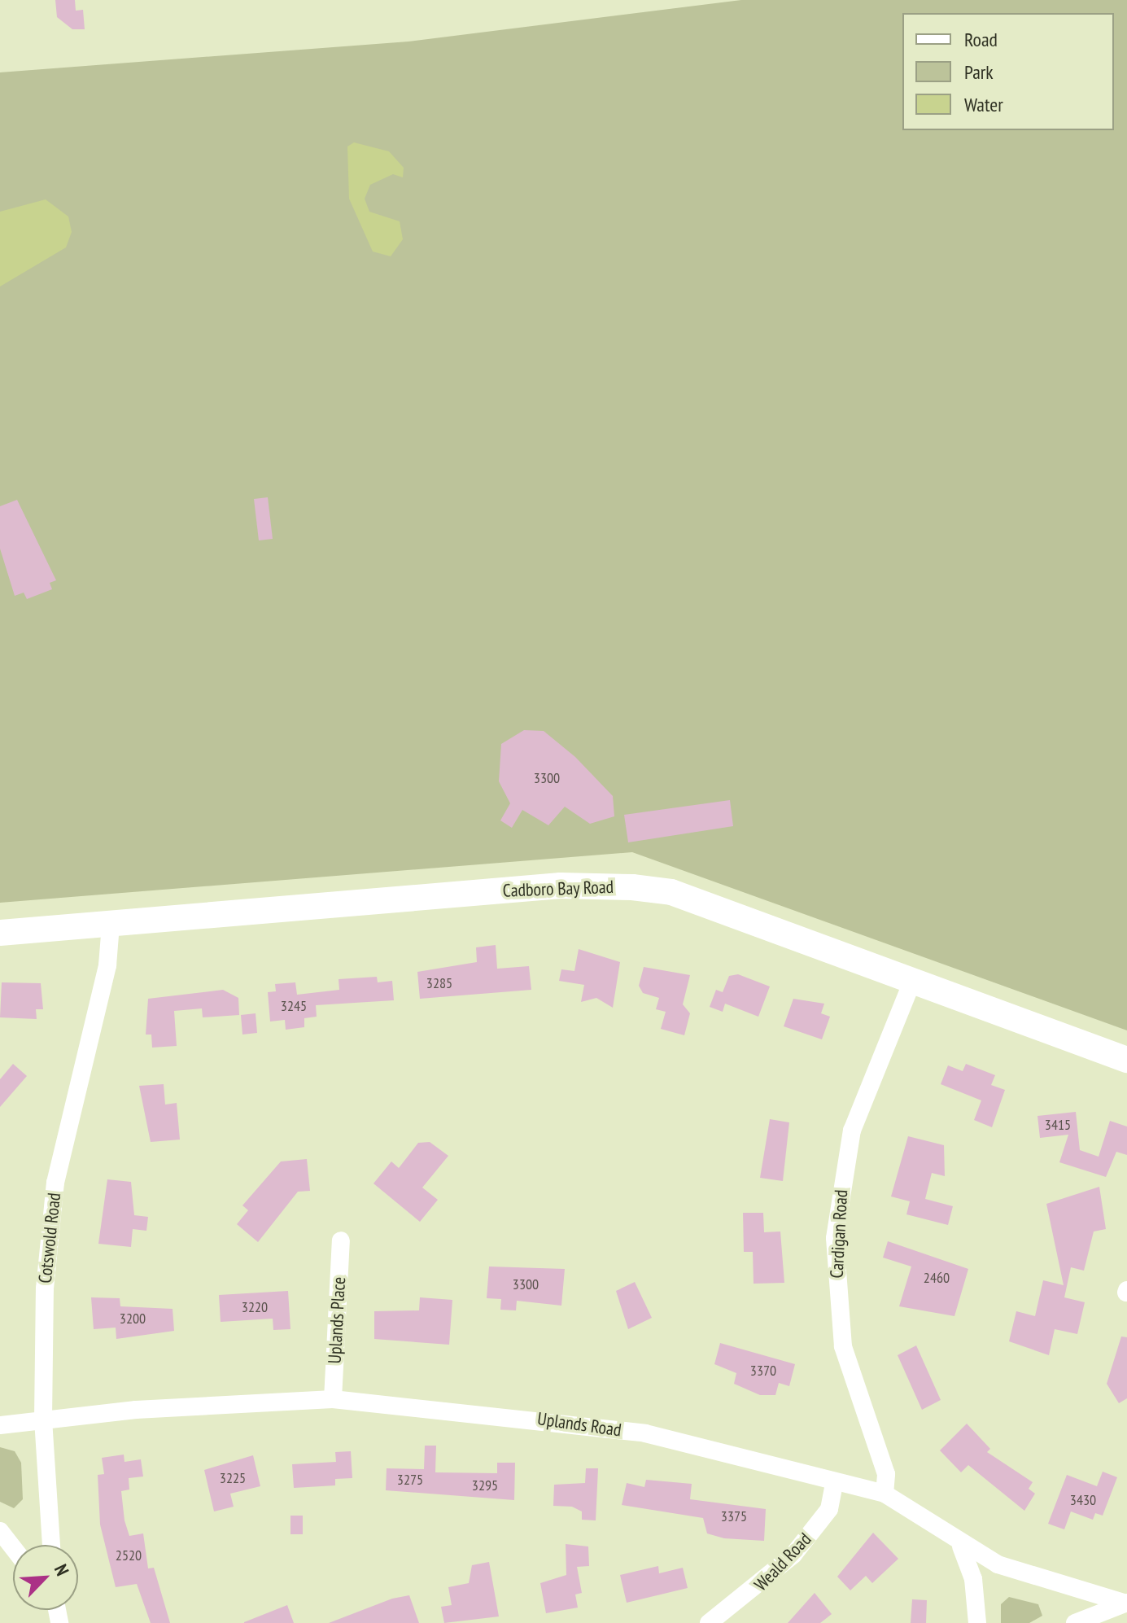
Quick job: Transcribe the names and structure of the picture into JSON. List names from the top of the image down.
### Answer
{
  "streets": {
    "main road": ["Cadboro Bay Road"],
    "street": [
      "Cardigan Road",
      "Cotswold Road",
      "Uplands Place",
      "Uplands Road",
      "Weald Road"
    ]
  },
  "crossings": [
    ["Cadboro Bay Road", "Cardigan Road"],
    ["Cadboro Bay Road", "Cotswold Road"],
    ["Cardigan Road", "Uplands Road"],
    ["Cotswold Road", "Uplands Road"],
    ["Uplands Place", "Uplands Road"],
    ["Uplands Road", "Weald Road"]
  ],
  "house_numbers": [
    "3300",
    "3285",
    "3245",
    "3415",
    "2460",
    "3300",
    "3220",
    "3200",
    "3370",
    "3225",
    "3275",
    "3295",
    "3430",
    "3375",
    "2520"
  ],
  "legend": ["Road", "Park", "Water"],
  "north": "top right"
}
